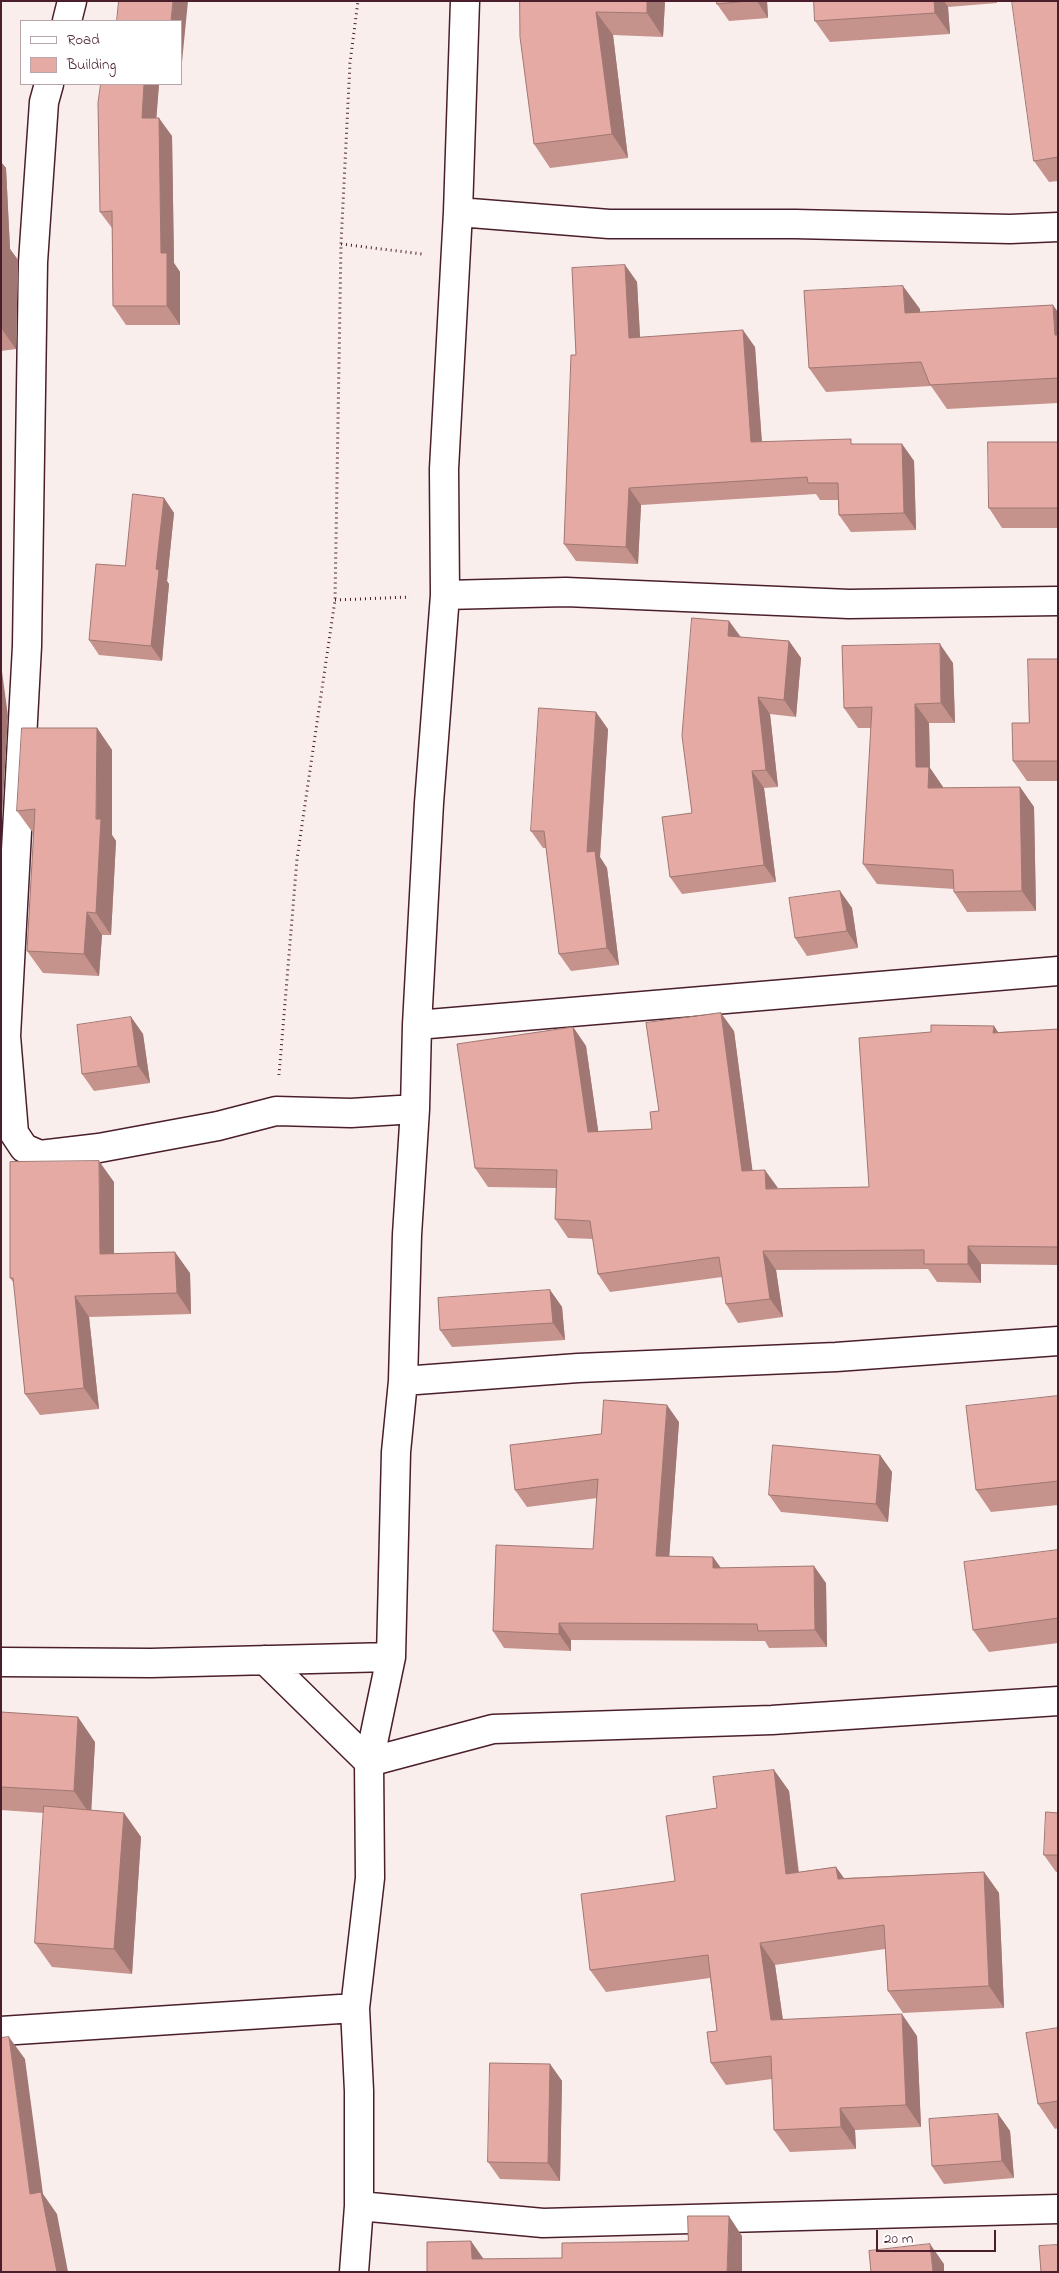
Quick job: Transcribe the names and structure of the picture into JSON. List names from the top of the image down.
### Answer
{
  "legend": ["Road", "Building"],
  "scale_bar": "20 m"
}
